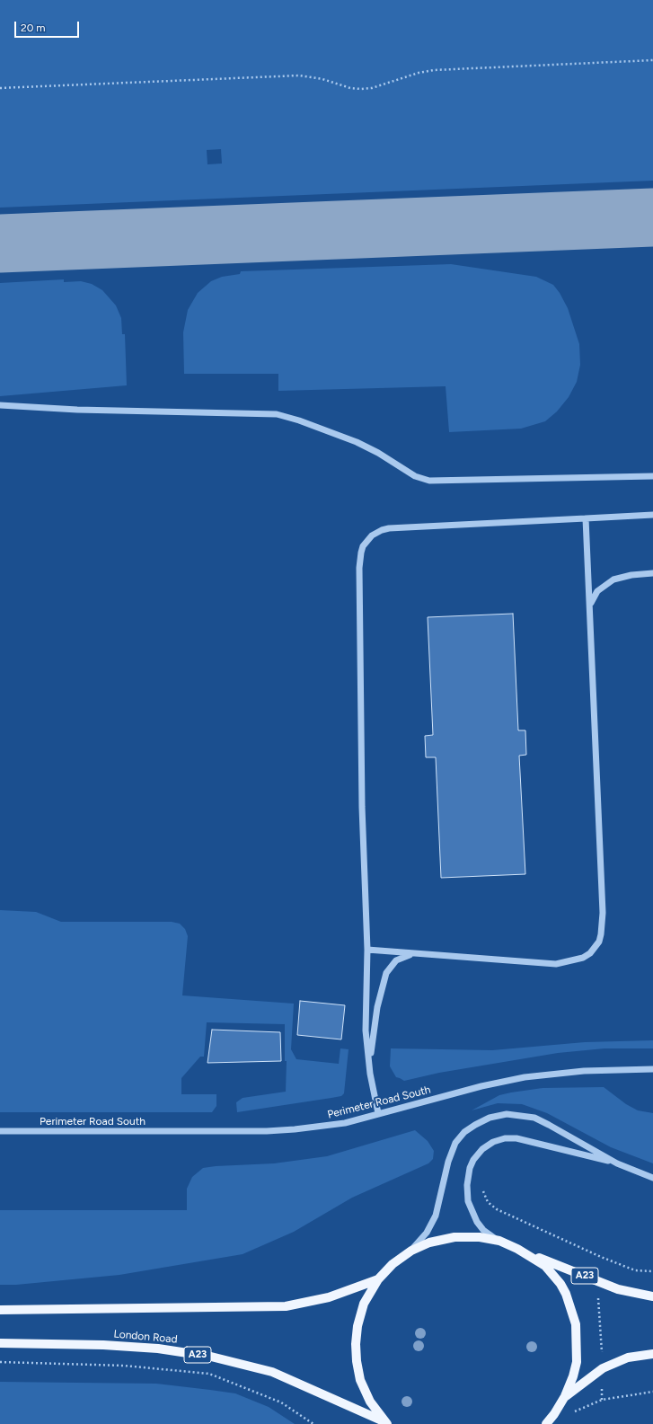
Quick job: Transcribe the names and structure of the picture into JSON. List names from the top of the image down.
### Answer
{
  "streets": {
    "main road": ["A23", "London Road"],
    "street": ["Perimeter Road South"]
  },
  "scale_bar": "20 m"
}
